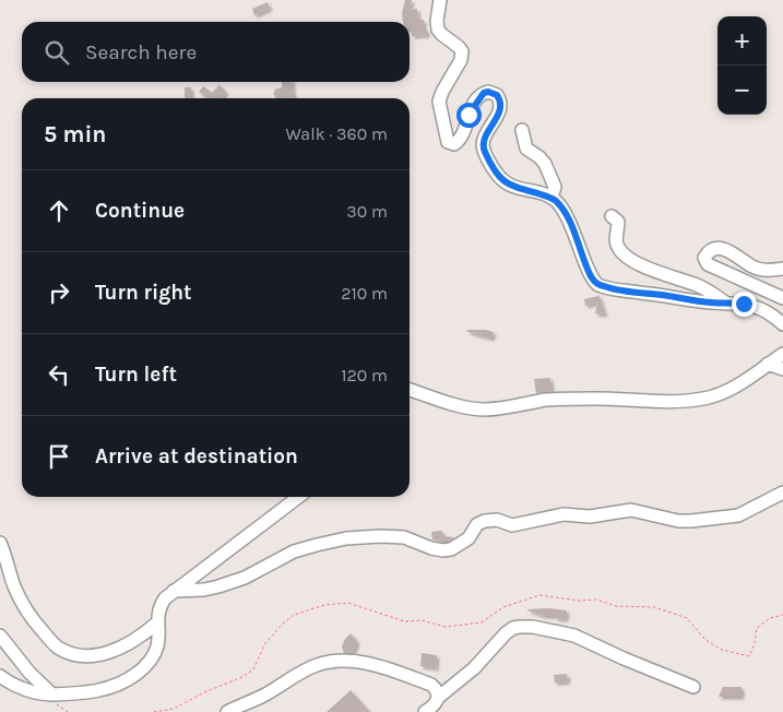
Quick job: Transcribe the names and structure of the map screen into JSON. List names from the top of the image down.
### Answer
{
  "page": {
    "map_buttons": ["+", "−"],
    "search": "Search here",
    "heading": ["5 min", "Walk · 360 m"],
    "list": [
      ["Continue", "30 m"],
      ["Turn right", "210 m"],
      ["Turn left", "120 m"],
      "Arrive at destination"
    ]
  }
}
